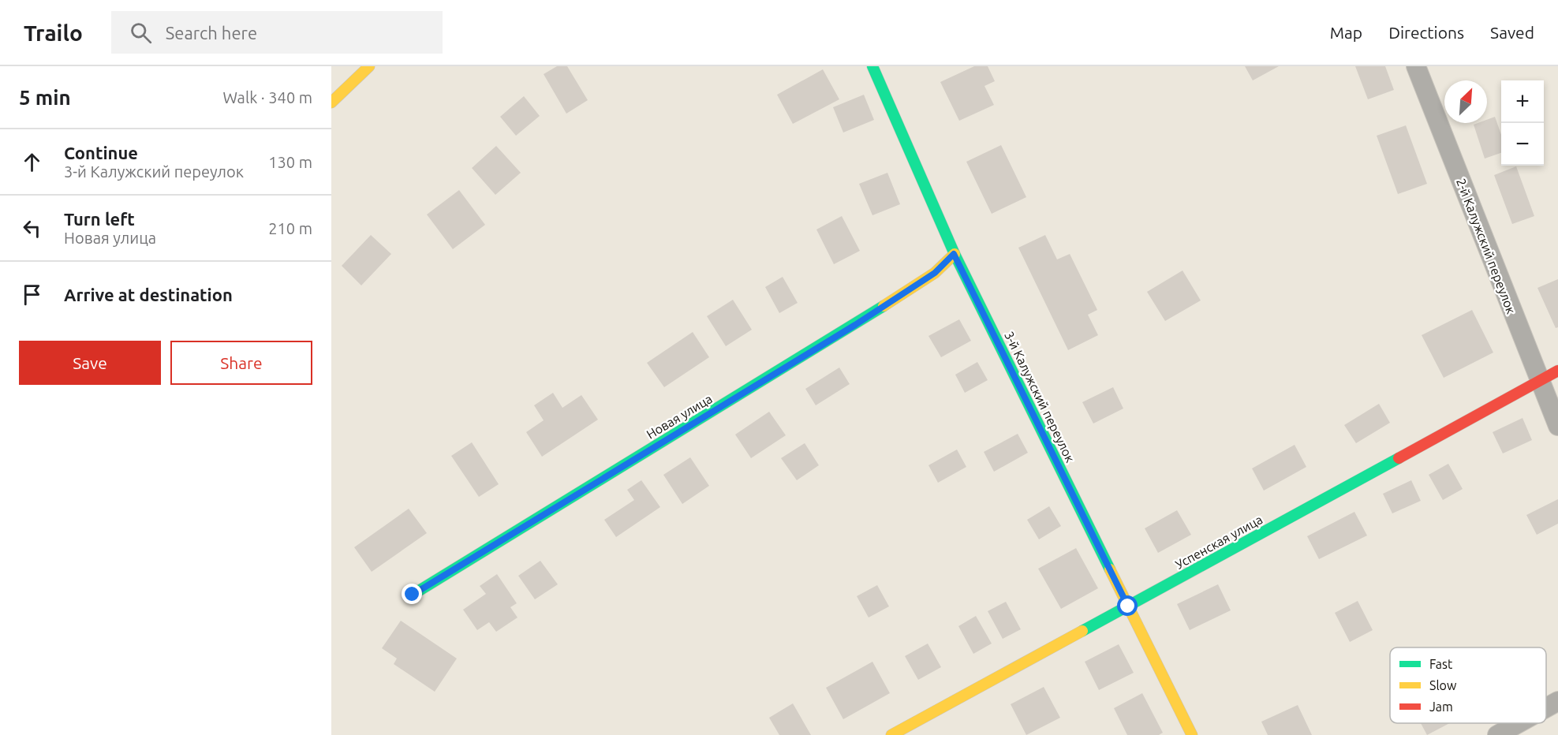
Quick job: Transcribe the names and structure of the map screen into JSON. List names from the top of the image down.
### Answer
{
  "streets": {
    "street": [
      "2-й Калужский переулок",
      "3-й Калужский переулок",
      "Новая улица",
      "Успенская улица"
    ]
  },
  "crossings": [
    ["2-й Калужский переулок", "Успенская улица"],
    ["3-й Калужский переулок", "Новая улица"],
    ["3-й Калужский переулок", "Успенская улица"]
  ],
  "legend": ["Fast", "Slow", "Jam"],
  "north": "top right",
  "page": {
    "header": "Trailo",
    "search": "Search here",
    "nav": ["Map", "Directions", "Saved"],
    "heading": ["5 min", "Walk · 340 m"],
    "map_buttons": ["+", "−"],
    "list": [
      ["Continue", "3-й Калужский переулок", "130 m"],
      ["Turn left", "Новая улица", "210 m"],
      "Arrive at destination"
    ],
    "buttons": ["Save", "Share"]
  }
}
